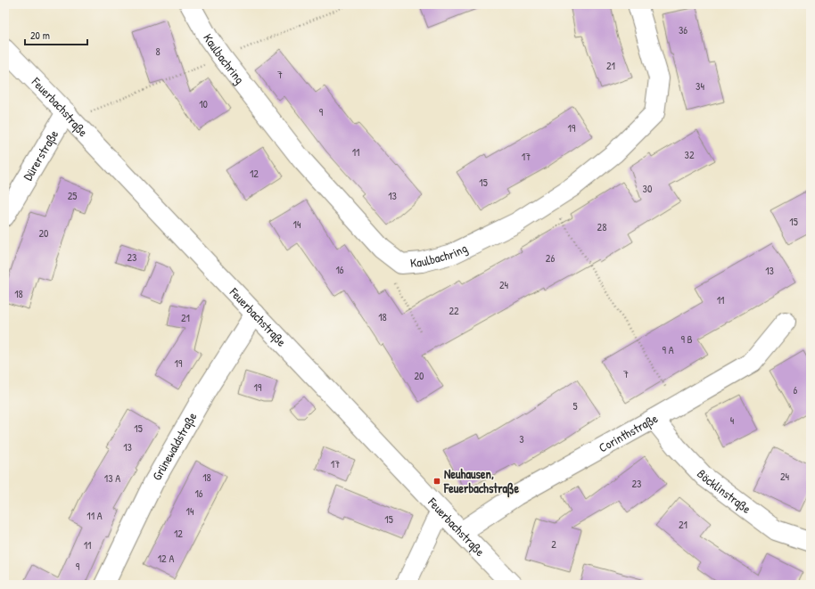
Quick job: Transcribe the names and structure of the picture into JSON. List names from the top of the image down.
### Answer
{
  "streets": {
    "street": [
      "Kaulbachring",
      "Feuerbachstraße",
      "Dürerstraße",
      "Corinthstraße",
      "Grünewaldstraße",
      "Böcklinstraße"
    ]
  },
  "crossings": [
    ["Feuerbachstraße", "Dürerstraße"],
    ["Feuerbachstraße", "Corinthstraße"],
    ["Feuerbachstraße", "Grünewaldstraße"],
    ["Corinthstraße", "Böcklinstraße"]
  ],
  "places": {
    "transit": ["Neuhausen, Feuerbachstraße"]
  },
  "house_numbers": [
    "36",
    "8",
    "21",
    "7",
    "34",
    "10",
    "9",
    "19",
    "11",
    "32",
    "17",
    "12",
    "15",
    "30",
    "25",
    "13",
    "15",
    "14",
    "28",
    "20",
    "23",
    "26",
    "16",
    "13",
    "24",
    "18",
    "11",
    "22",
    "18",
    "21",
    "9 B",
    "9 A",
    "19",
    "7",
    "20",
    "19",
    "6",
    "5",
    "4",
    "15",
    "3",
    "13",
    "17",
    "24",
    "18",
    "13 A",
    "23",
    "16",
    "14",
    "11 A",
    "15",
    "21",
    "12",
    "2",
    "11",
    "12 A",
    "9"
  ],
  "scale_bar": "20 m"
}
